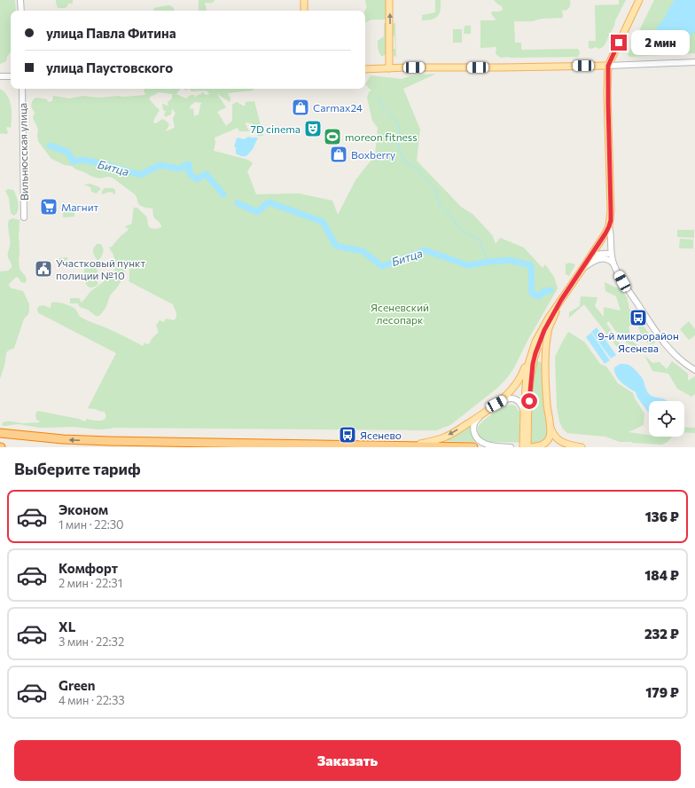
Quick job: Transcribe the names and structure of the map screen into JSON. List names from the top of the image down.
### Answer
{
  "streets": {
    "street": ["Вильнюсская улица"]
  },
  "water": ["Битца"],
  "parks": ["Ясеневский лесопарк"],
  "places": {
    "shop": ["Carmax24", "Boxberry"],
    "theatre": ["7D cinema"],
    "sports": ["moreon fitness"],
    "supermarket": ["Магнит"],
    "public building": ["Участковый пункт полиции №10"],
    "bus stop": ["9-й микрорайон Ясенева", "Ясенево"]
  },
  "page": {
    "banner": ["улица Павла Фитина", "улица Паустовского"],
    "bubble": "2 мин",
    "heading": "Выберите тариф",
    "list": [
      {
        "name": "Эконом",
        "note": "1 мин · 22:30",
        "value": "136 ₽"
      },
      {
        "name": "Комфорт",
        "note": "2 мин · 22:31",
        "value": "184 ₽"
      },
      {
        "name": "XL",
        "note": "3 мин · 22:32",
        "value": "232 ₽"
      },
      {
        "name": "Green",
        "note": "4 мин · 22:33",
        "value": "179 ₽"
      }
    ],
    "buttons": "Заказать"
  }
}
